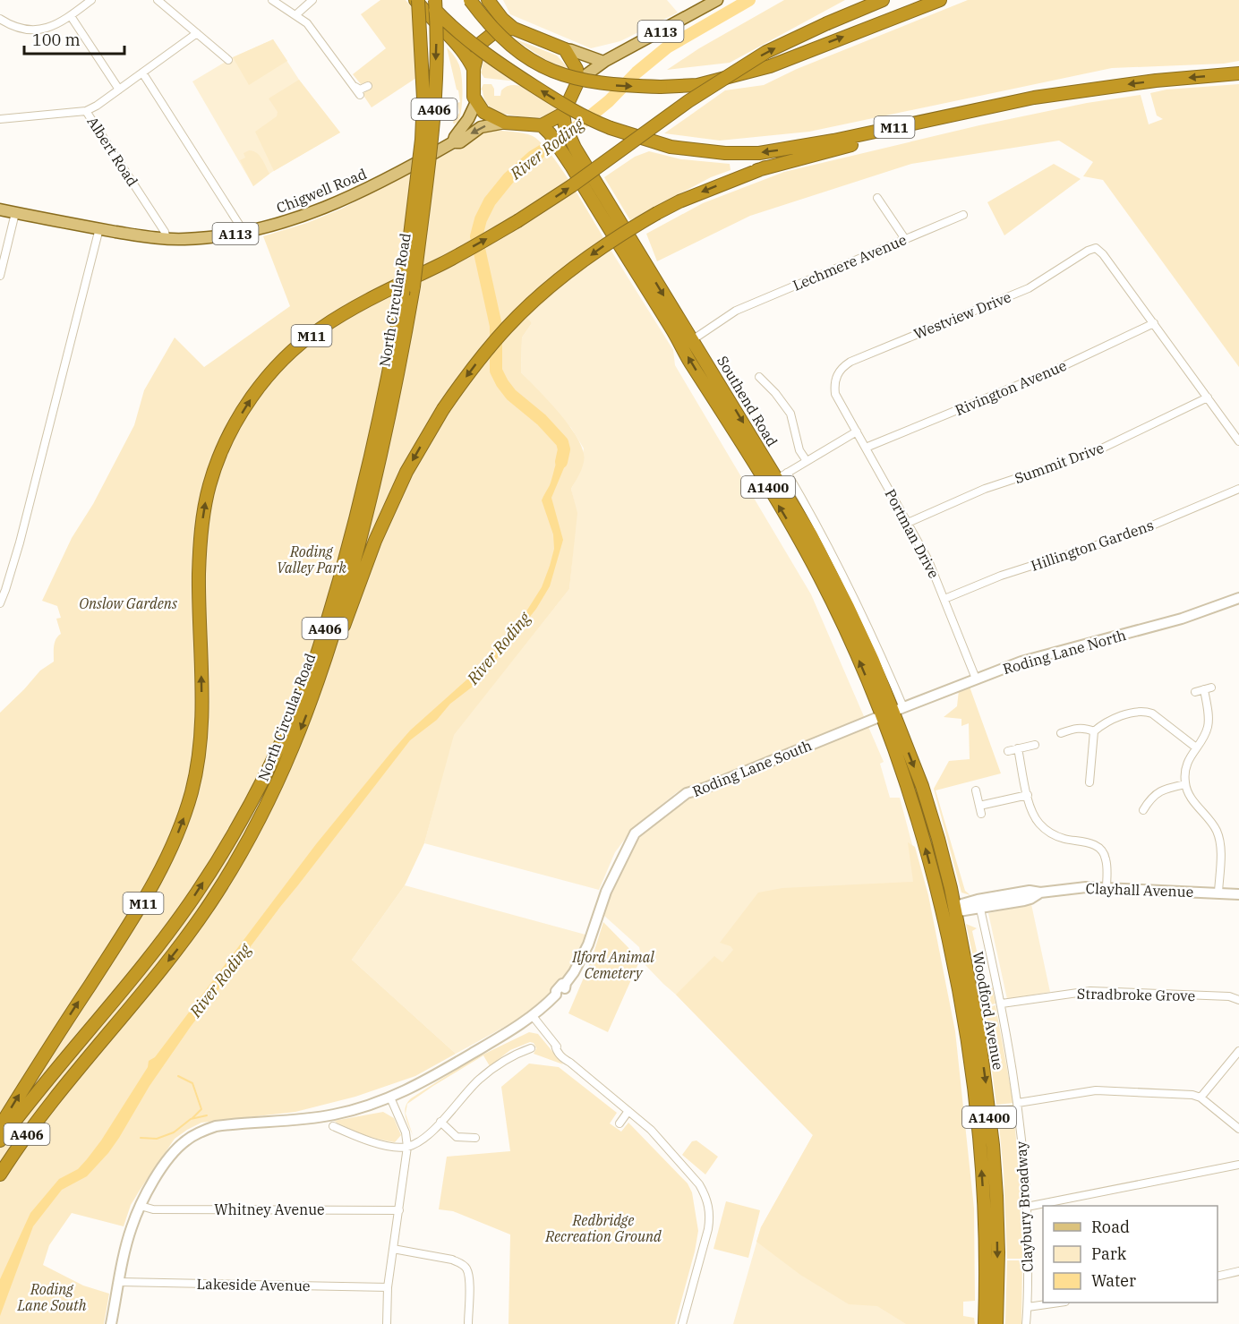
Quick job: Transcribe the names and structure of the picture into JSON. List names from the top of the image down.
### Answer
{
  "streets": {
    "highway": [
      "A113",
      "A406",
      "M11",
      "North Circular Road",
      "Southend Road",
      "A1400",
      "Woodford Avenue"
    ],
    "main road": ["Chigwell Road"],
    "street": [
      "Albert Road",
      "Lechmere Avenue",
      "Westview Drive",
      "Rivington Avenue",
      "Summit Drive",
      "Portman Drive",
      "Hillington Gardens",
      "Roding Lane North",
      "Roding Lane South",
      "Clayhall Avenue",
      "Stradbroke Grove",
      "Claybury Broadway",
      "Whitney Avenue",
      "Lakeside Avenue"
    ]
  },
  "crossings": [
    ["A113", "A406"],
    ["A113", "Chigwell Road"],
    ["A113", "Southend Road"],
    ["A406", "Chigwell Road"],
    ["A406", "North Circular Road"],
    ["A406", "Southend Road"],
    ["M11", "North Circular Road"],
    ["Albert Road", "Chigwell Road"],
    ["Chigwell Road", "Southend Road"],
    ["Lechmere Avenue", "Southend Road"],
    ["Westview Drive", "Rivington Avenue"],
    ["Westview Drive", "Portman Drive"],
    ["Rivington Avenue", "Portman Drive"],
    ["Southend Road", "Roding Lane North"],
    ["Southend Road", "Roding Lane South"],
    ["Southend Road", "Woodford Avenue"],
    ["Summit Drive", "Portman Drive"],
    ["Portman Drive", "Hillington Gardens"],
    ["Portman Drive", "Roding Lane North"],
    ["Roding Lane North", "Roding Lane South"],
    ["Roding Lane North", "Woodford Avenue"],
    ["Roding Lane South", "Woodford Avenue"],
    ["Roding Lane South", "Whitney Avenue"],
    ["Roding Lane South", "Lakeside Avenue"],
    ["Clayhall Avenue", "Woodford Avenue"],
    ["Clayhall Avenue", "Claybury Broadway"],
    ["Stradbroke Grove", "Claybury Broadway"]
  ],
  "water": ["River Roding"],
  "parks": [
    "Roding Valley Park",
    "Onslow Gardens",
    "Ilford Animal Cemetery",
    "Redbridge Recreation Ground",
    "Roding Lane South"
  ],
  "legend": ["Road", "Park", "Water"],
  "scale_bar": "100 m"
}
